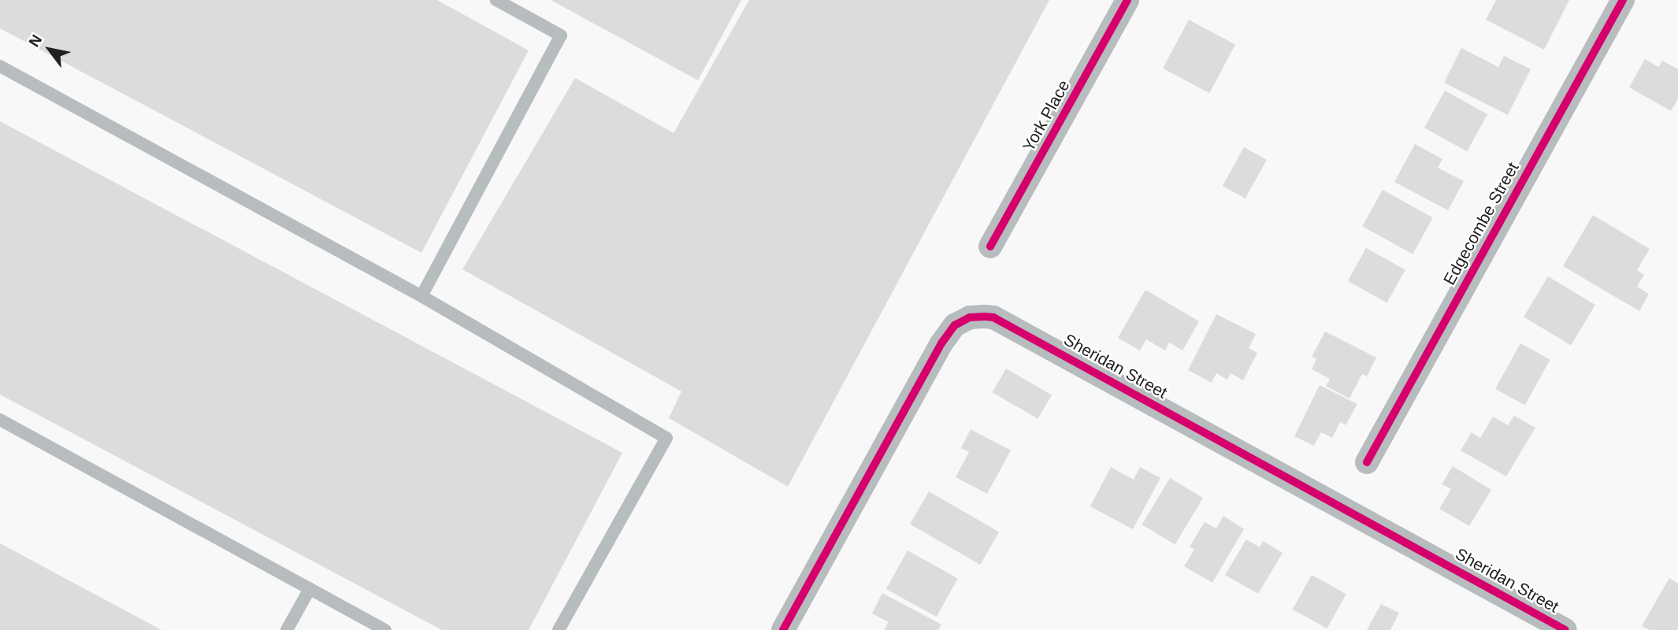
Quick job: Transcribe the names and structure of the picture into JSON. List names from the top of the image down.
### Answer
{
  "streets": {
    "street": ["York Place", "Edgecombe Street", "Sheridan Street"]
  },
  "north": "top left"
}
